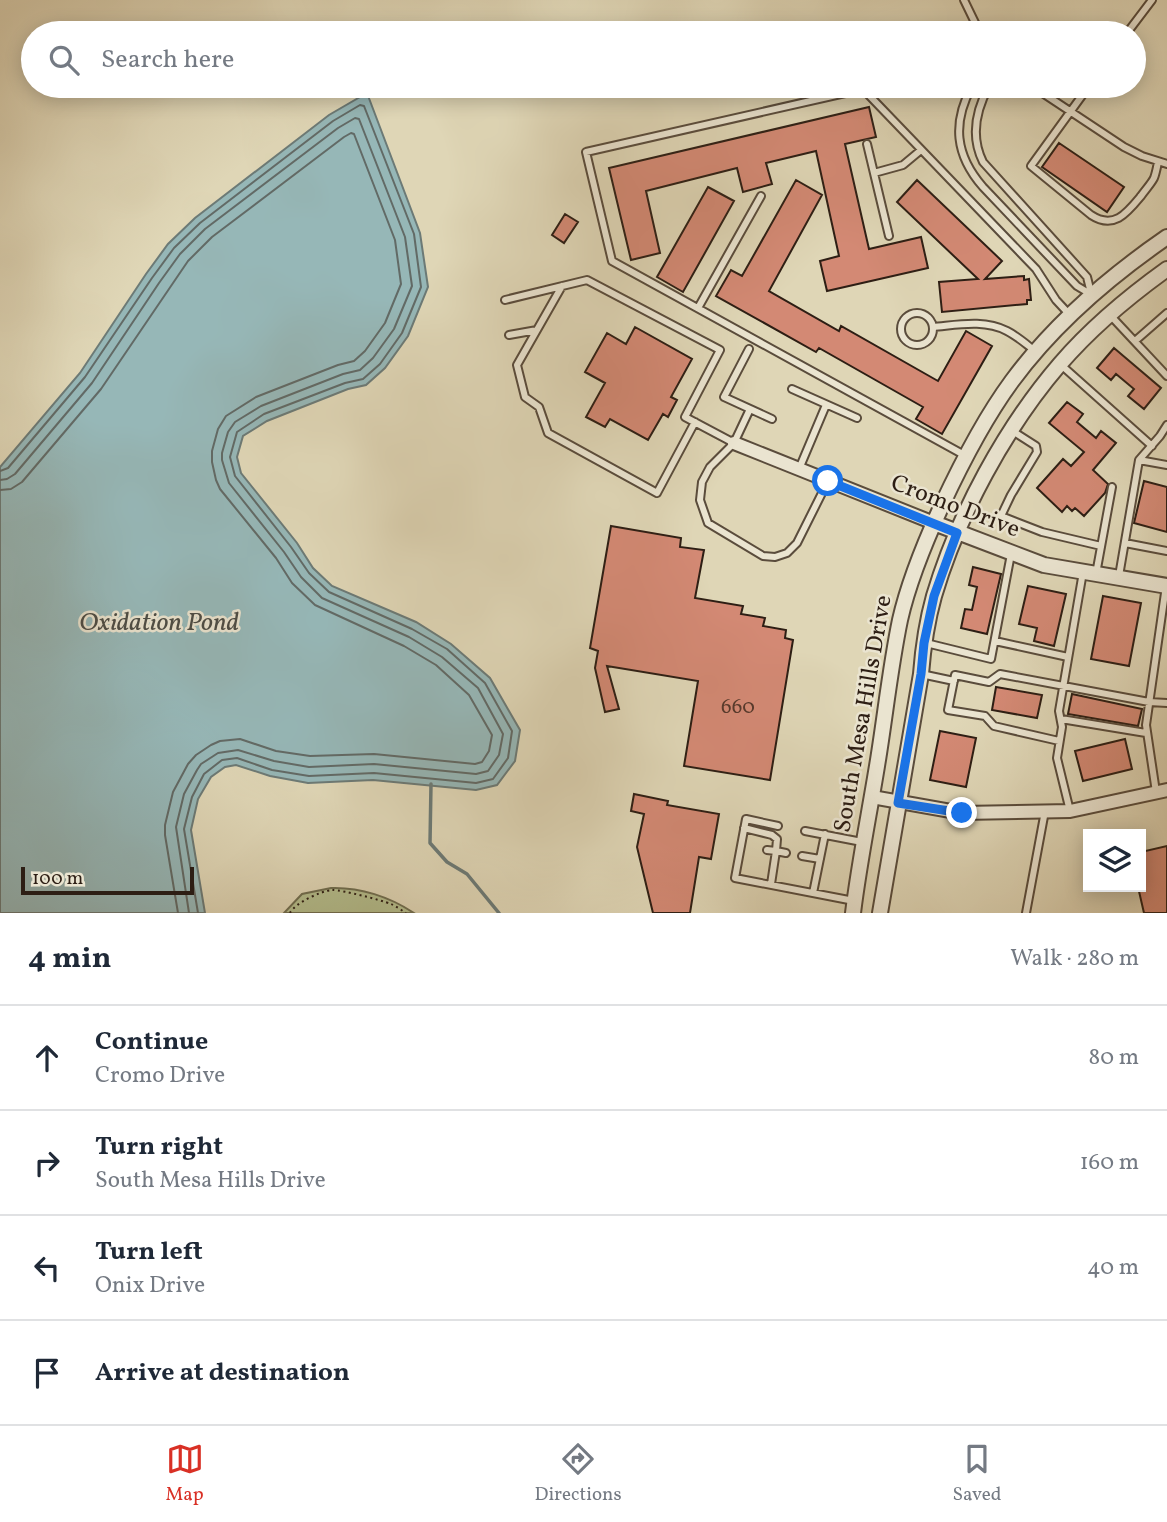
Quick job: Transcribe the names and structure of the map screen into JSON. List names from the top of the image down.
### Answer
{
  "streets": {
    "street": ["Cromo Drive", "South Mesa Hills Drive"]
  },
  "crossings": [
    ["Cromo Drive", "South Mesa Hills Drive"]
  ],
  "water": ["Oxidation Pond"],
  "house_numbers": ["660"],
  "scale_bar": "100 m",
  "page": {
    "search": "Search here",
    "scale": "100 m",
    "heading": ["4 min", "Walk · 280 m"],
    "list": [
      ["Continue", "Cromo Drive", "80 m"],
      ["Turn right", "South Mesa Hills Drive", "160 m"],
      ["Turn left", "Onix Drive", "40 m"],
      "Arrive at destination"
    ],
    "nav": ["Map", "Directions", "Saved"]
  }
}
